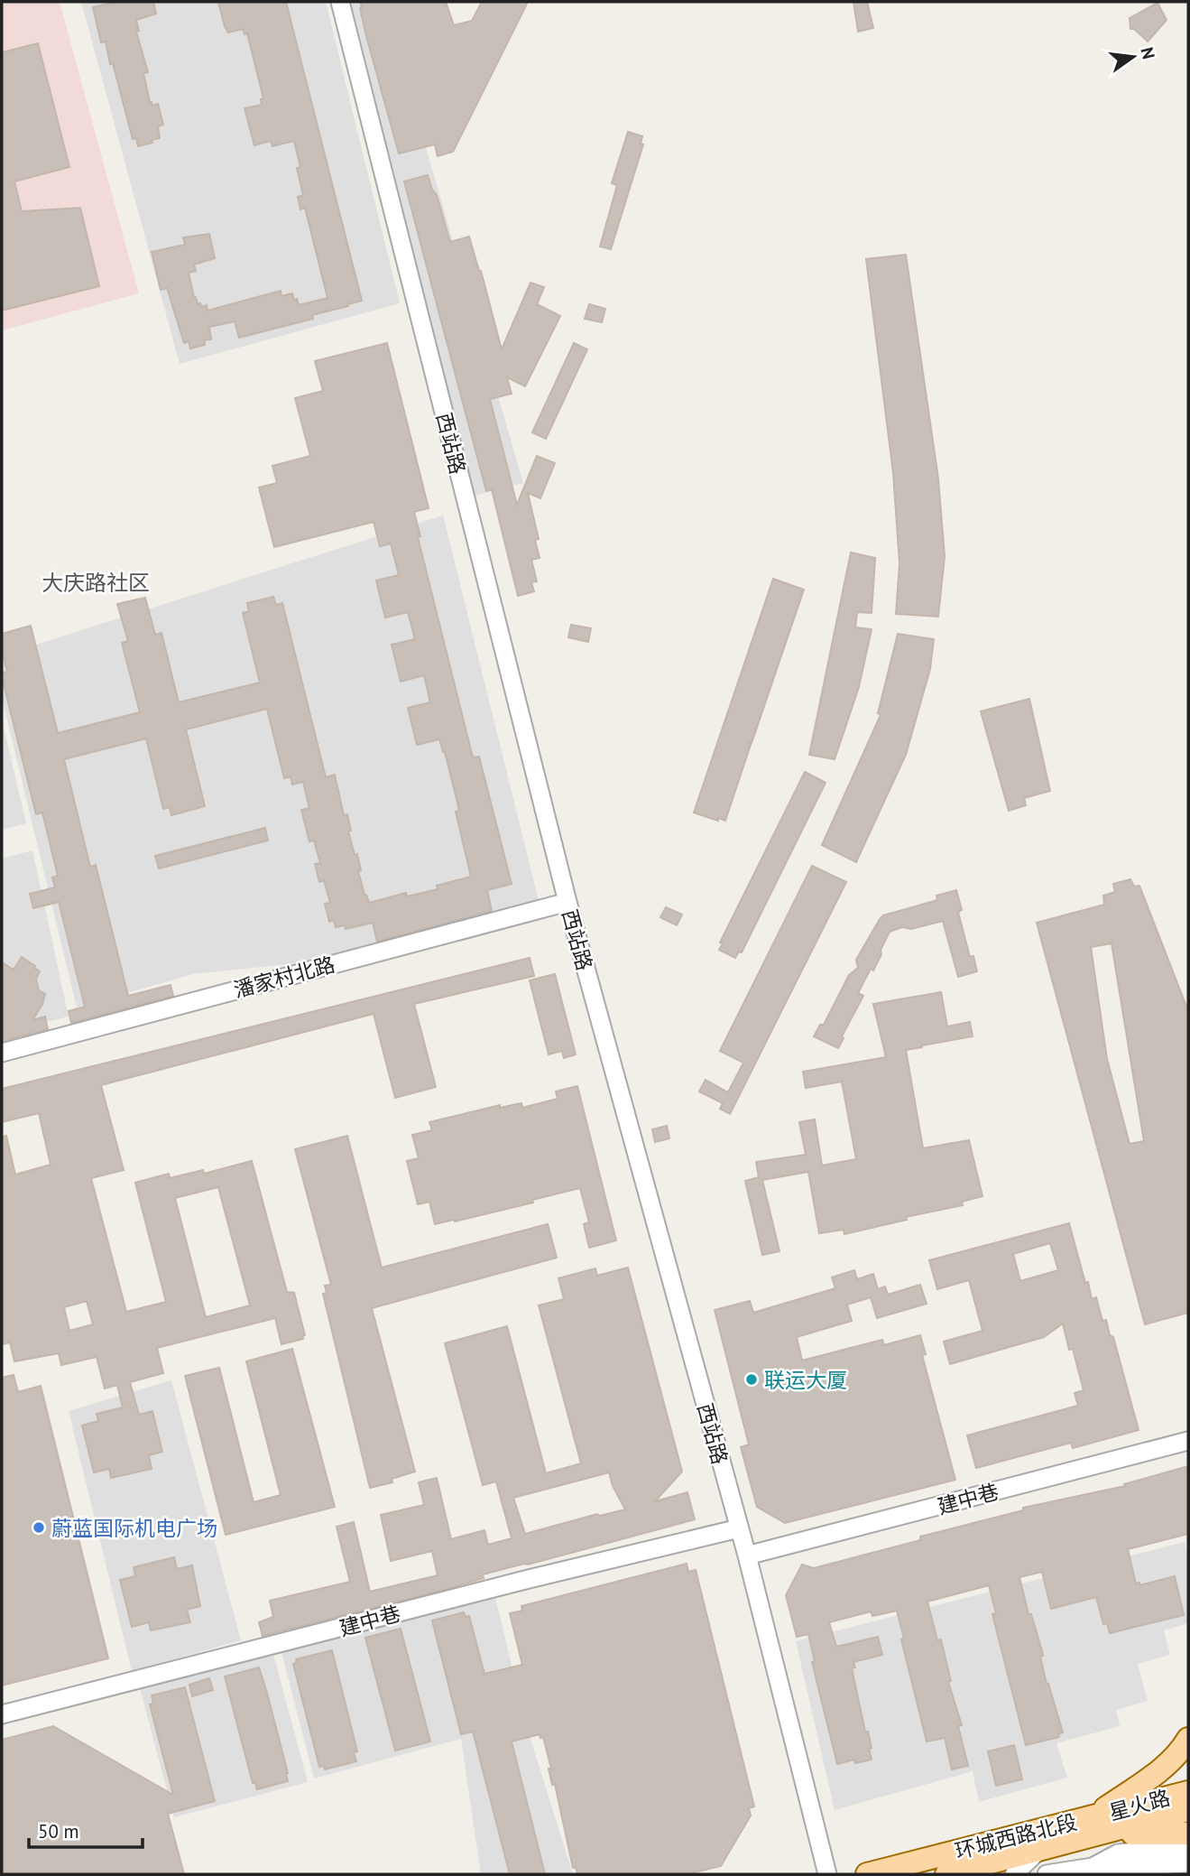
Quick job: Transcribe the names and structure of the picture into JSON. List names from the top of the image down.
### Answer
{
  "streets": {
    "main road": ["星火路", "环城西路北段"],
    "street": ["西站路", "潘家村北路", "建中巷"]
  },
  "crossings": [
    ["西站路", "潘家村北路"],
    ["西站路", "建中巷"],
    ["星火路", "环城西路北段"]
  ],
  "districts": ["大庆路社区"],
  "places": ["联运大厦", "蔚蓝国际机电广场"],
  "scale_bar": "50 m",
  "north": "right"
}
